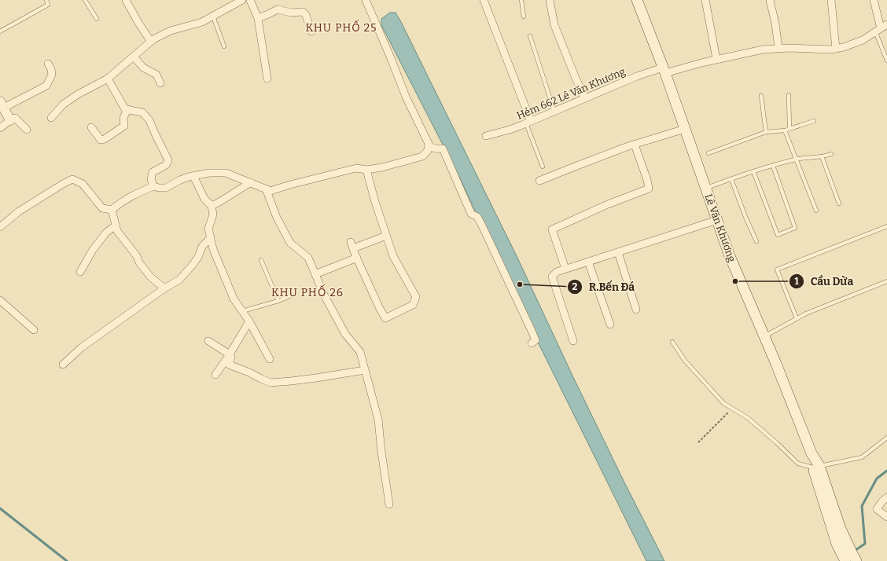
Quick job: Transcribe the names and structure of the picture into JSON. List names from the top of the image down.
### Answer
{
  "streets": {
    "main road": ["Lê Văn Khương"],
    "street": ["Hẻm 662 Lê Văn Khương"]
  },
  "crossings": [
    ["Hẻm 662 Lê Văn Khương", "Lê Văn Khương"]
  ],
  "districts": ["KHU PHỐ 25", "KHU PHỐ 26"],
  "places": ["Cầu Dừa", "R.Bến Đá"]
}
